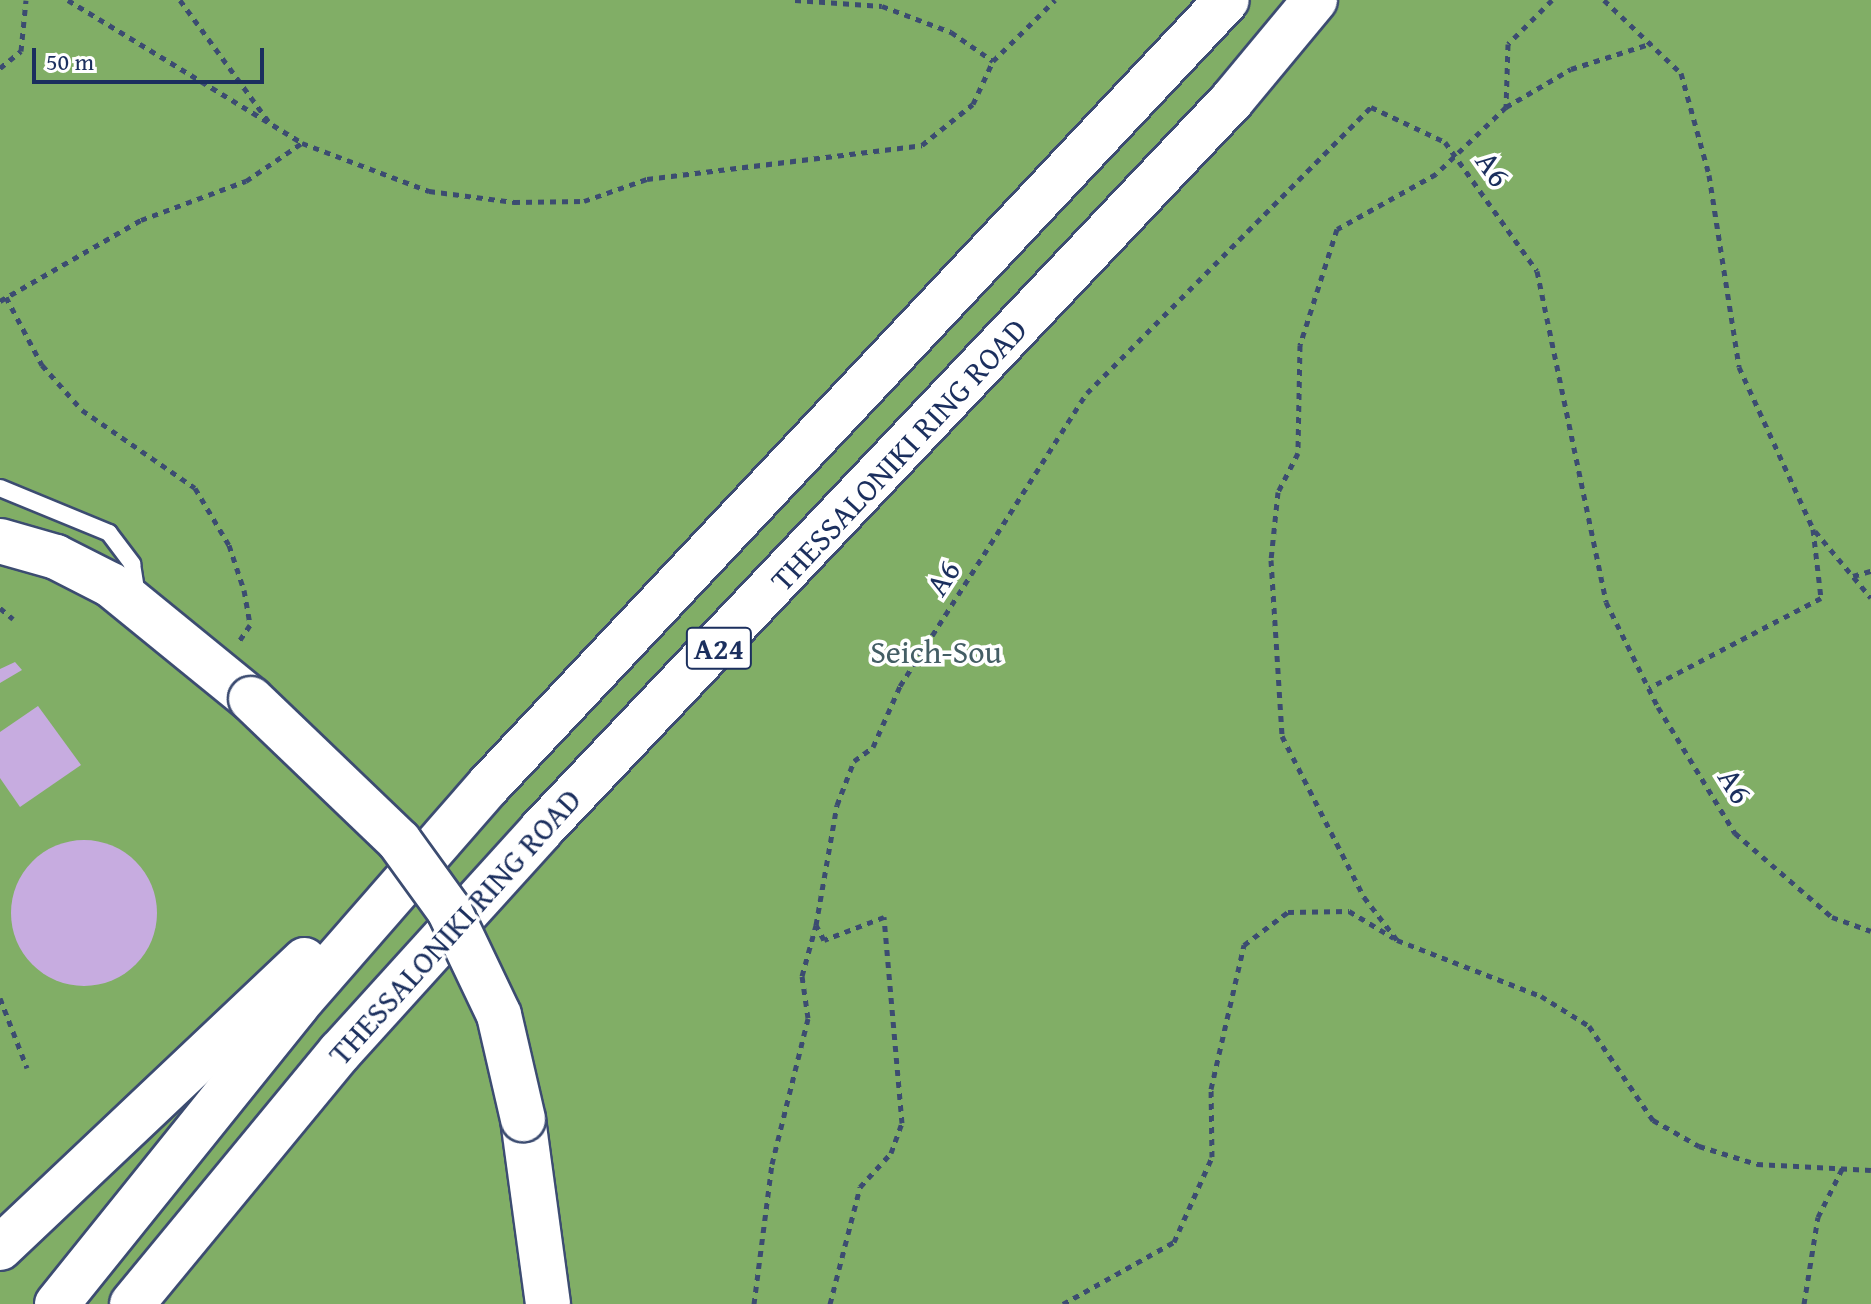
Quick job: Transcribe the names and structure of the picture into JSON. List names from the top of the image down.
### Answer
{
  "streets": {
    "main road": ["THESSALONIKI RING ROAD", "Α24"],
    "path": ["A6"]
  },
  "parks": ["Seich-Sou"],
  "scale_bar": "50 m"
}
